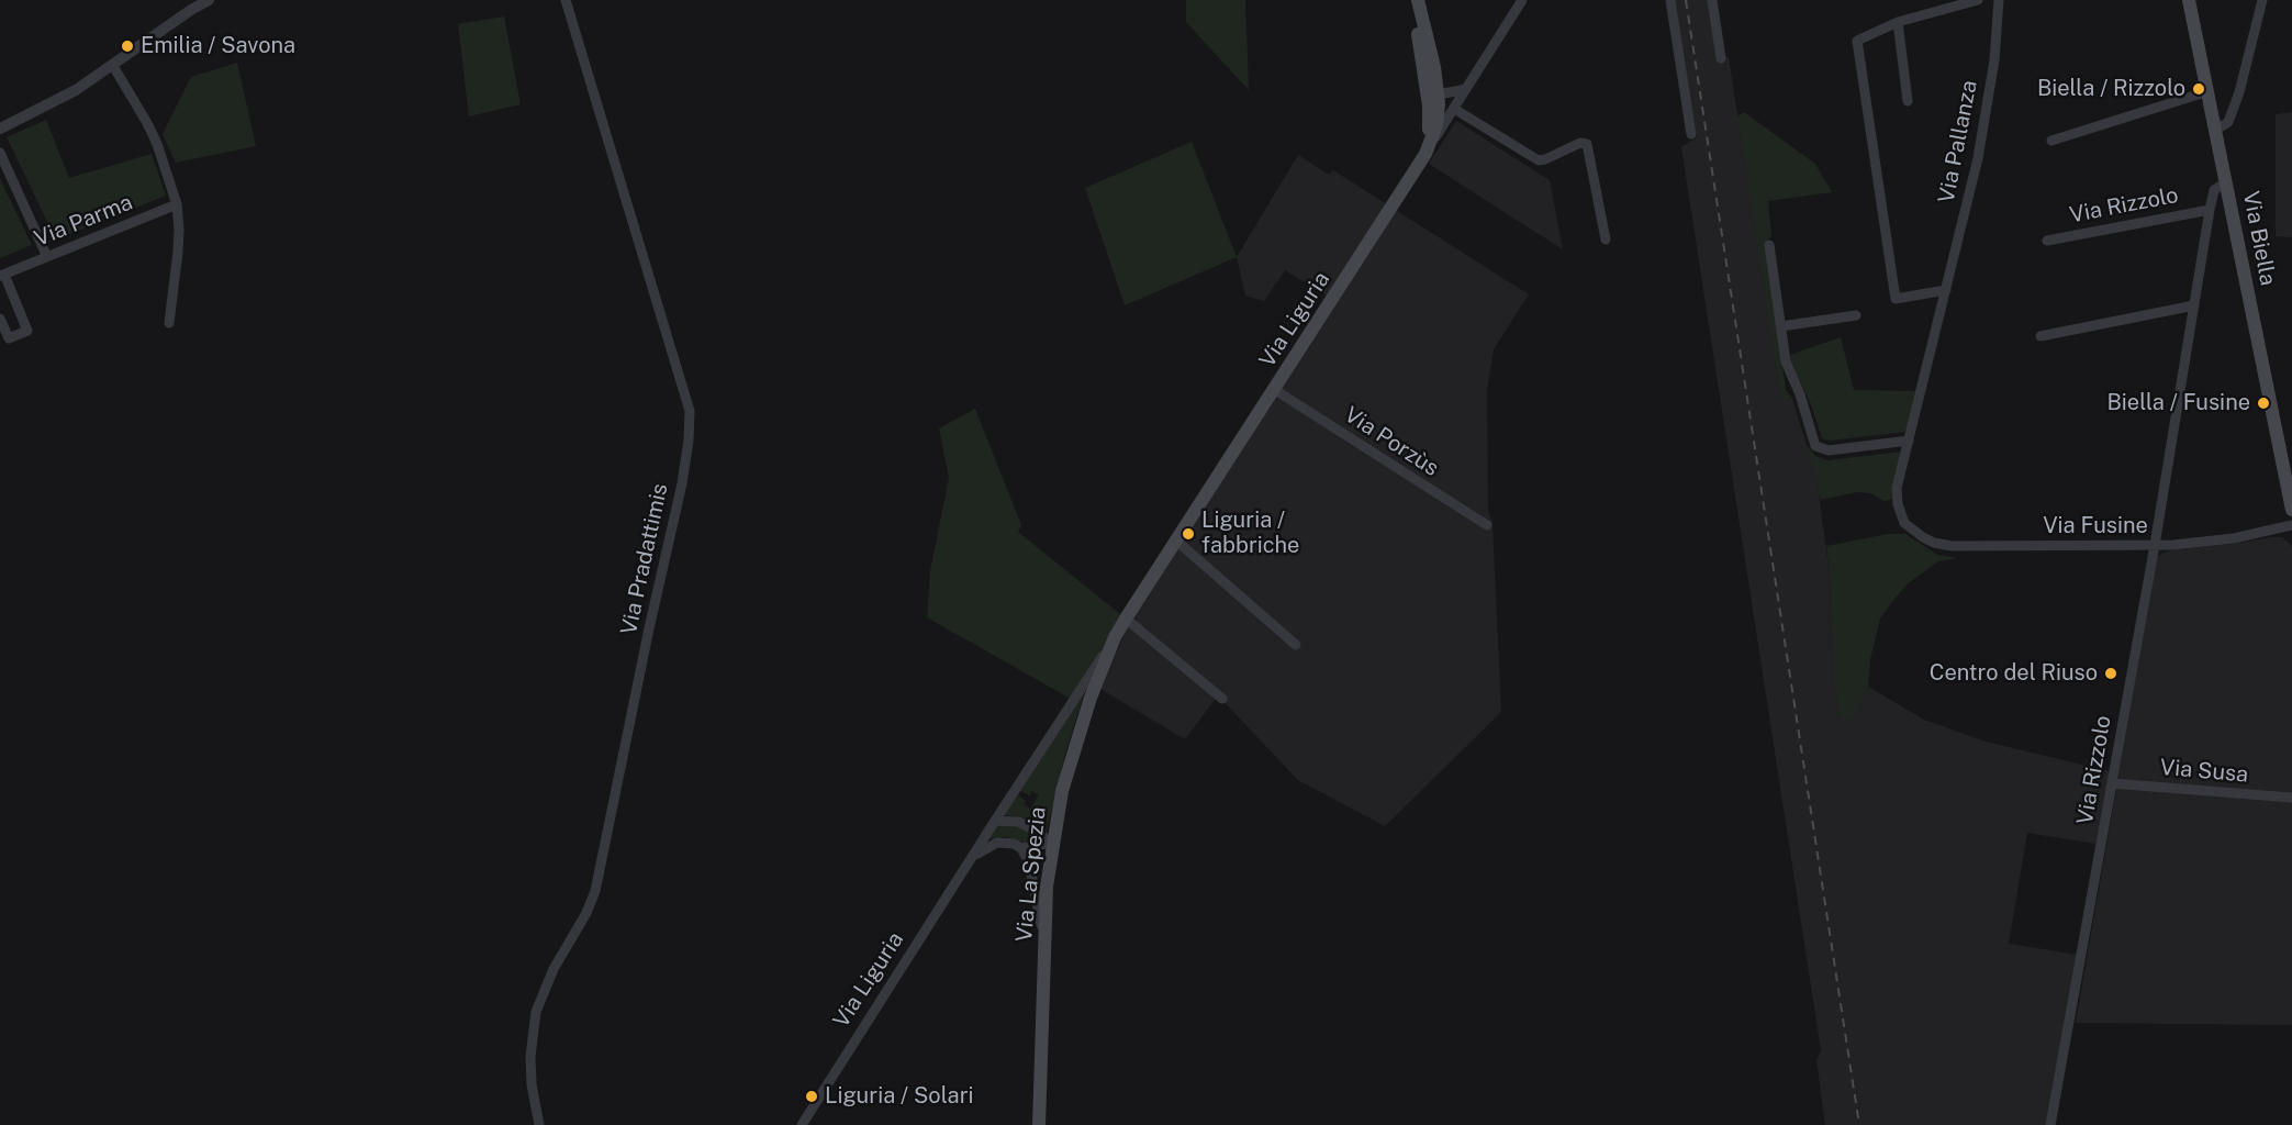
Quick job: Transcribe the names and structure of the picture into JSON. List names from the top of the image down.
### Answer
{
  "streets": {
    "main road": ["Via Biella", "Via Liguria", "Via La Spezia"],
    "street": [
      "Via Pallanza",
      "Via Rizzolo",
      "Via Parma",
      "Via Porzùs",
      "Via Fusine",
      "Via Pradattimis",
      "Via Susa"
    ]
  },
  "crossings": [
    ["Via Pallanza", "Via Fusine"],
    ["Via Rizzolo", "Via Biella"],
    ["Via Rizzolo", "Via Fusine"],
    ["Via Rizzolo", "Via Susa"],
    ["Via Liguria", "Via Porzùs"],
    ["Via Liguria", "Via La Spezia"]
  ],
  "places": [
    "Emilia / Savona",
    "Biella / Rizzolo",
    "Biella / Fusine",
    "Liguria / fabbriche",
    "Centro del Riuso",
    "Liguria / Solari"
  ]
}
